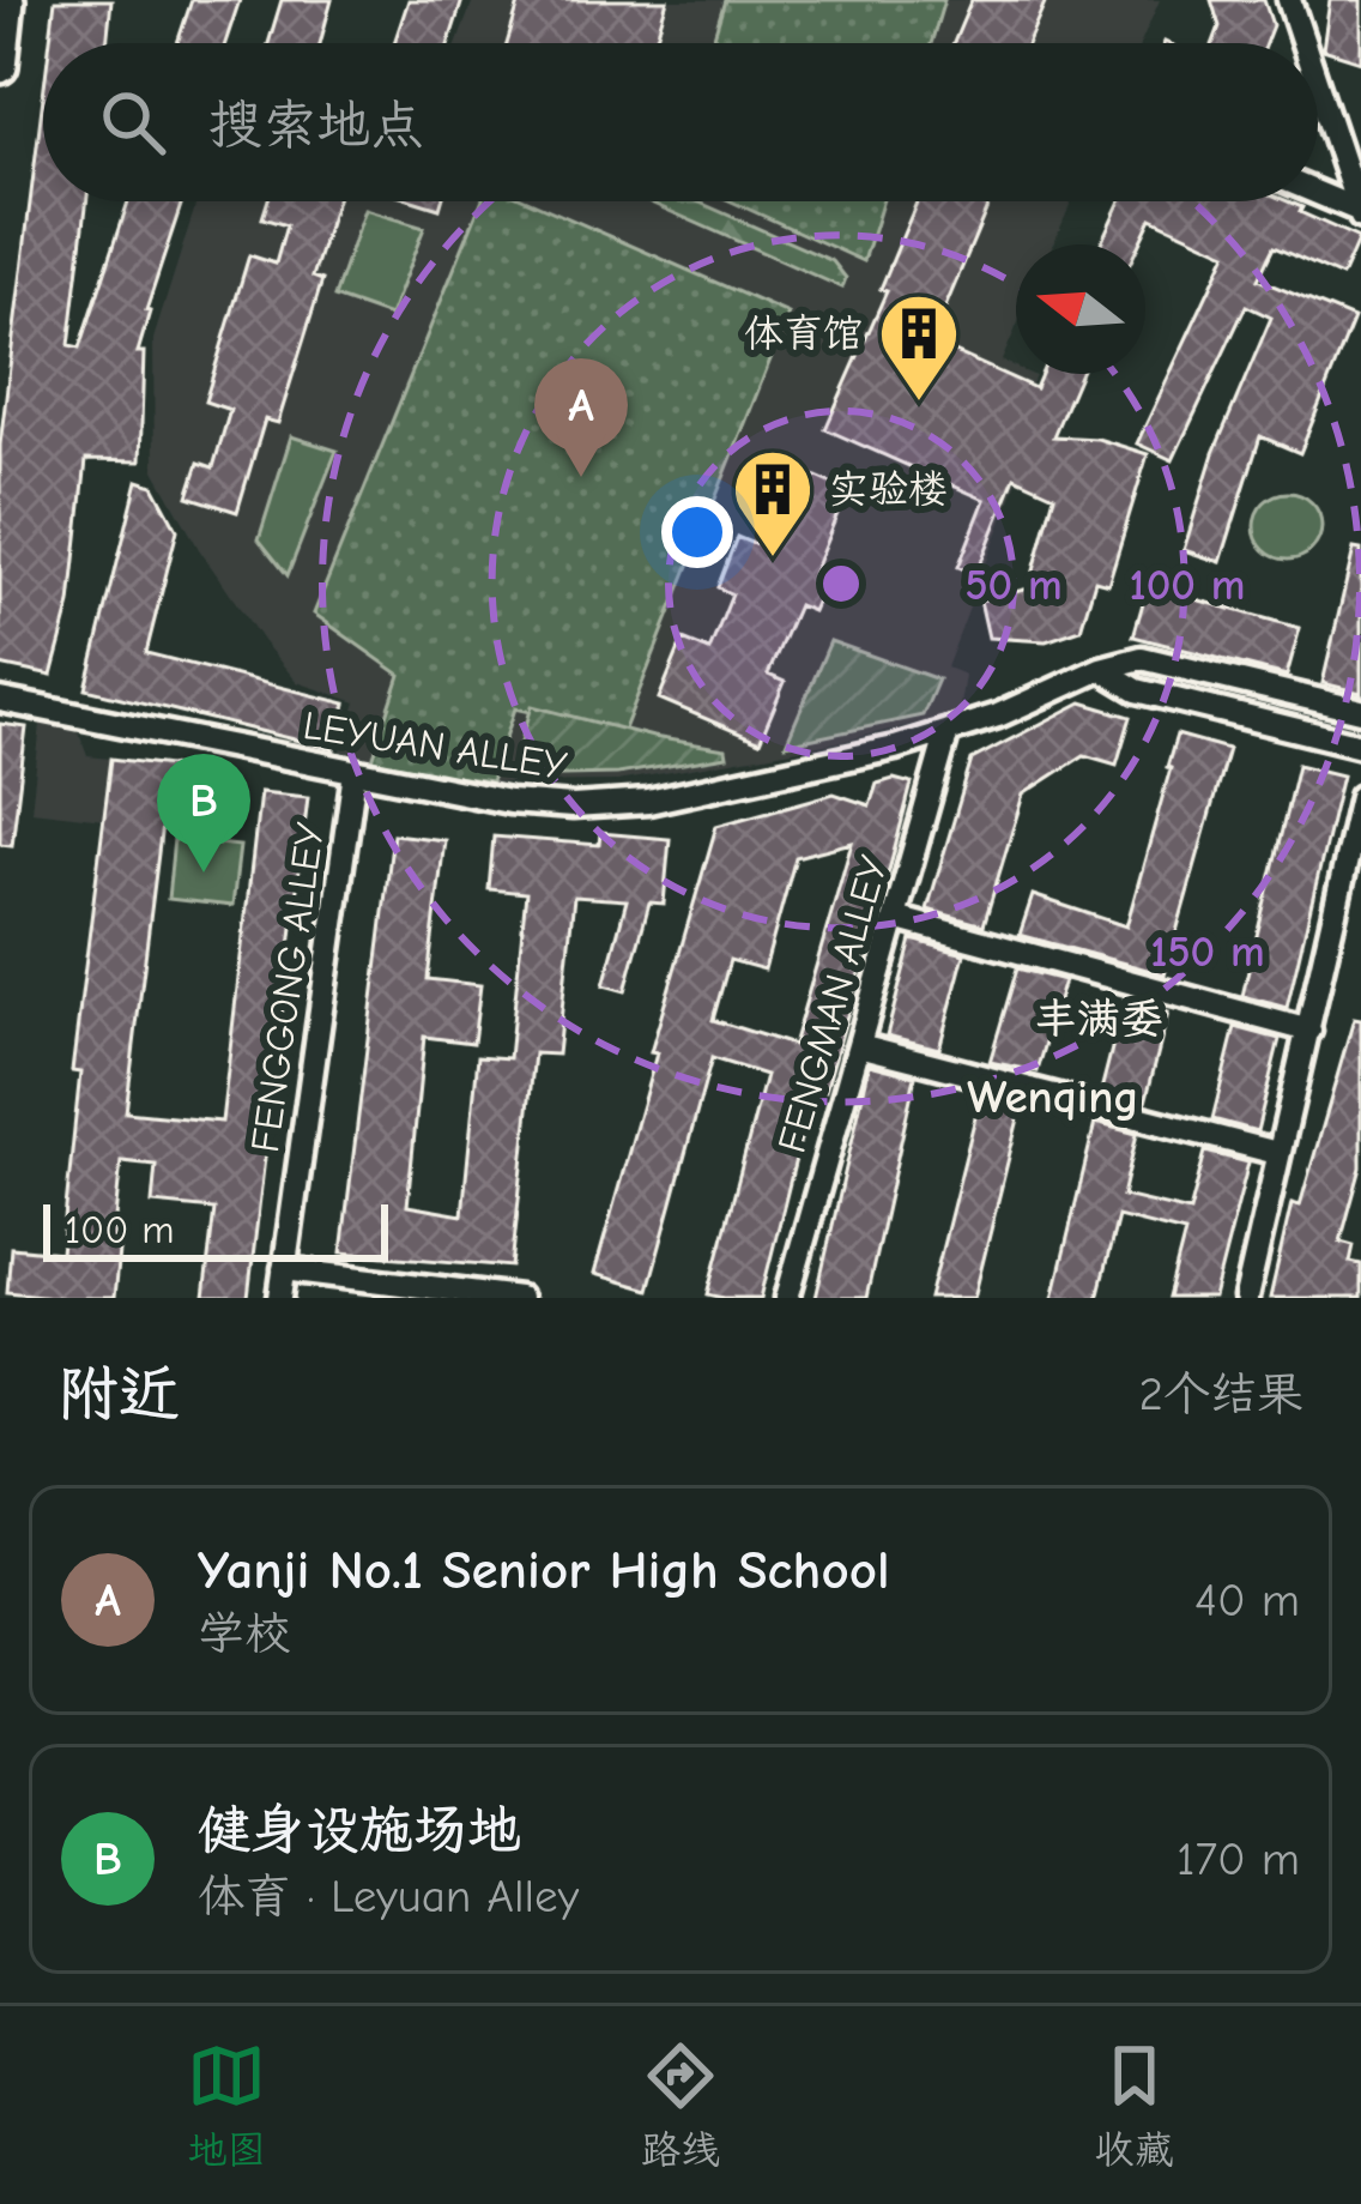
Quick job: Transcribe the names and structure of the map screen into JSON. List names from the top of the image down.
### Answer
{
  "streets": {
    "street": ["LEYUAN ALLEY", "FENGGONG ALLEY", "FENGMAN ALLEY"]
  },
  "crossings": [
    ["LEYUAN ALLEY", "FENGGONG ALLEY"],
    ["LEYUAN ALLEY", "FENGMAN ALLEY"]
  ],
  "districts": ["丰满委", "Wenqing"],
  "places": {
    "building": ["体育馆", "实验楼"]
  },
  "scale_bar": "100 m",
  "north": "left",
  "page": {
    "search": "搜索地点",
    "pins": ["A", "B"],
    "scale": "100 m",
    "heading": ["附近", "2个结果"],
    "list": [
      {
        "mark": "A",
        "name": "Yanji No.1 Senior High School",
        "note": "学校",
        "value": "40 m"
      },
      {
        "mark": "B",
        "name": "健身设施场地",
        "note": "体育 · Leyuan Alley",
        "value": "170 m"
      }
    ],
    "nav": ["地图", "路线", "收藏"]
  },
  "rings": ["50 m", "100 m", "150 m"]
}
